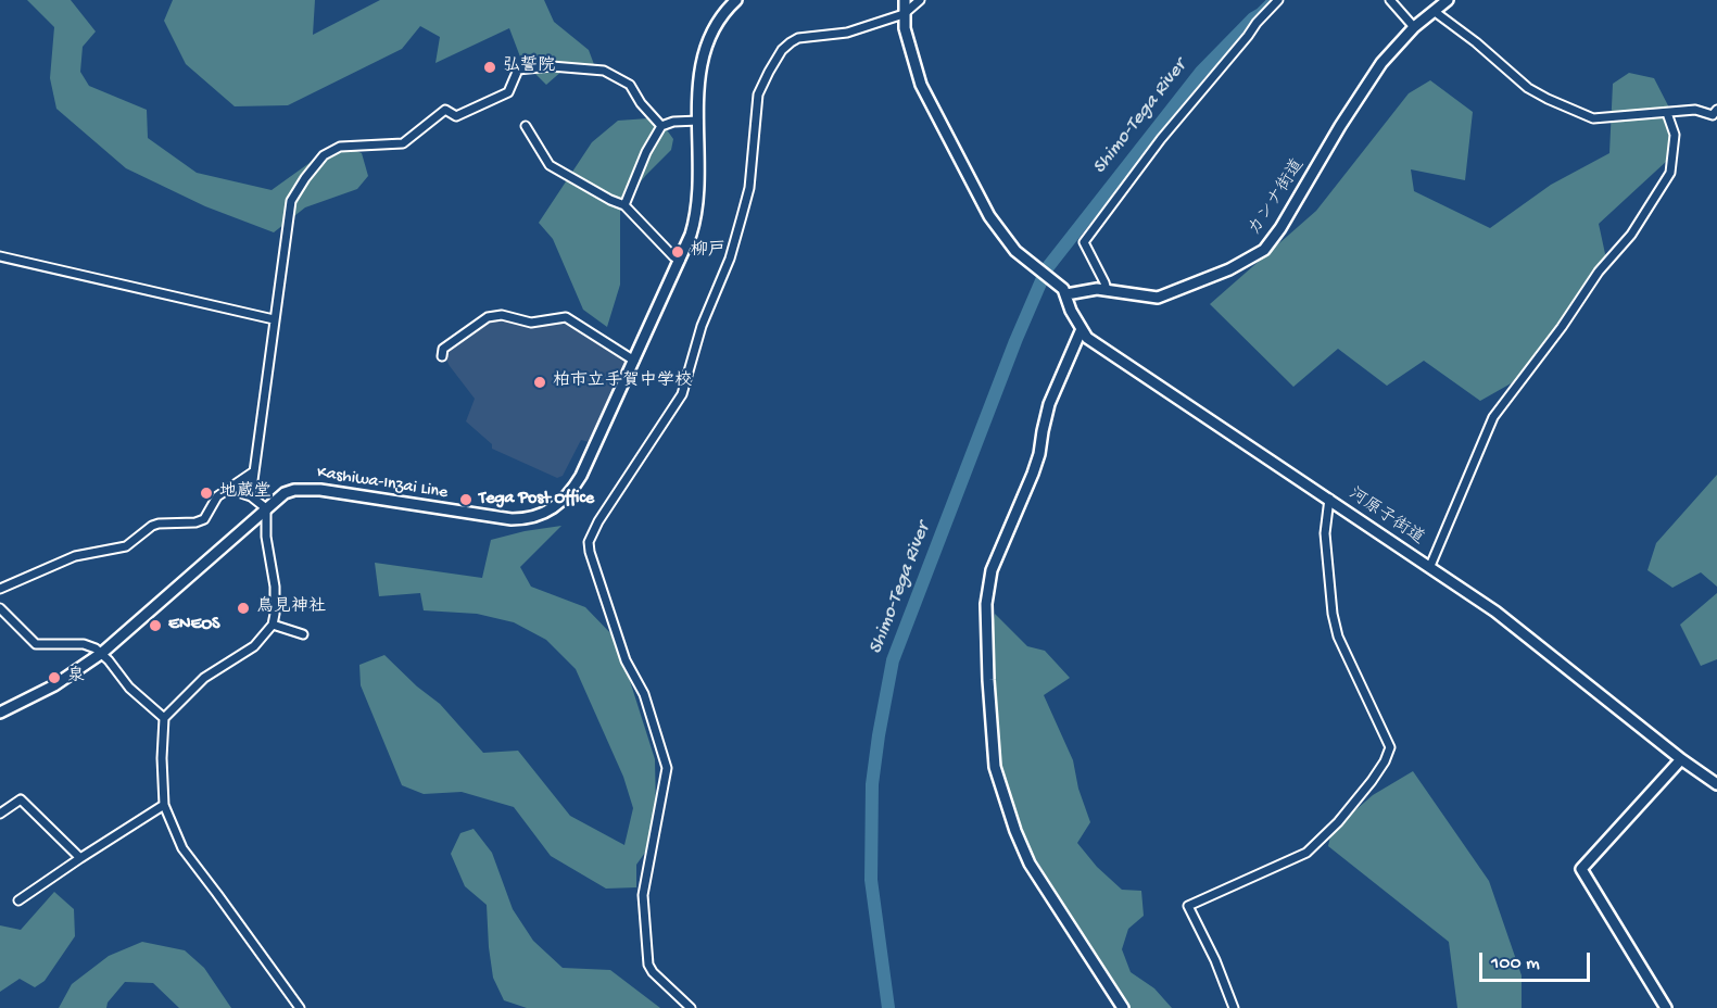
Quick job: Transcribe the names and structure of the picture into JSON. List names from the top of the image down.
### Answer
{
  "streets": {
    "street": ["カンナ街道", "Kashiwa-Inzai Line", "河原子街道"]
  },
  "crossings": [
    ["カンナ街道", "河原子街道"]
  ],
  "water": ["Shimo-Tega River"],
  "places": [
    "弘誓院",
    "柳戸",
    "柏市立手賀中学校",
    "地蔵堂",
    "Tega Post Office",
    "鳥見神社",
    "ENEOS",
    "泉"
  ],
  "scale_bar": "100 m"
}
